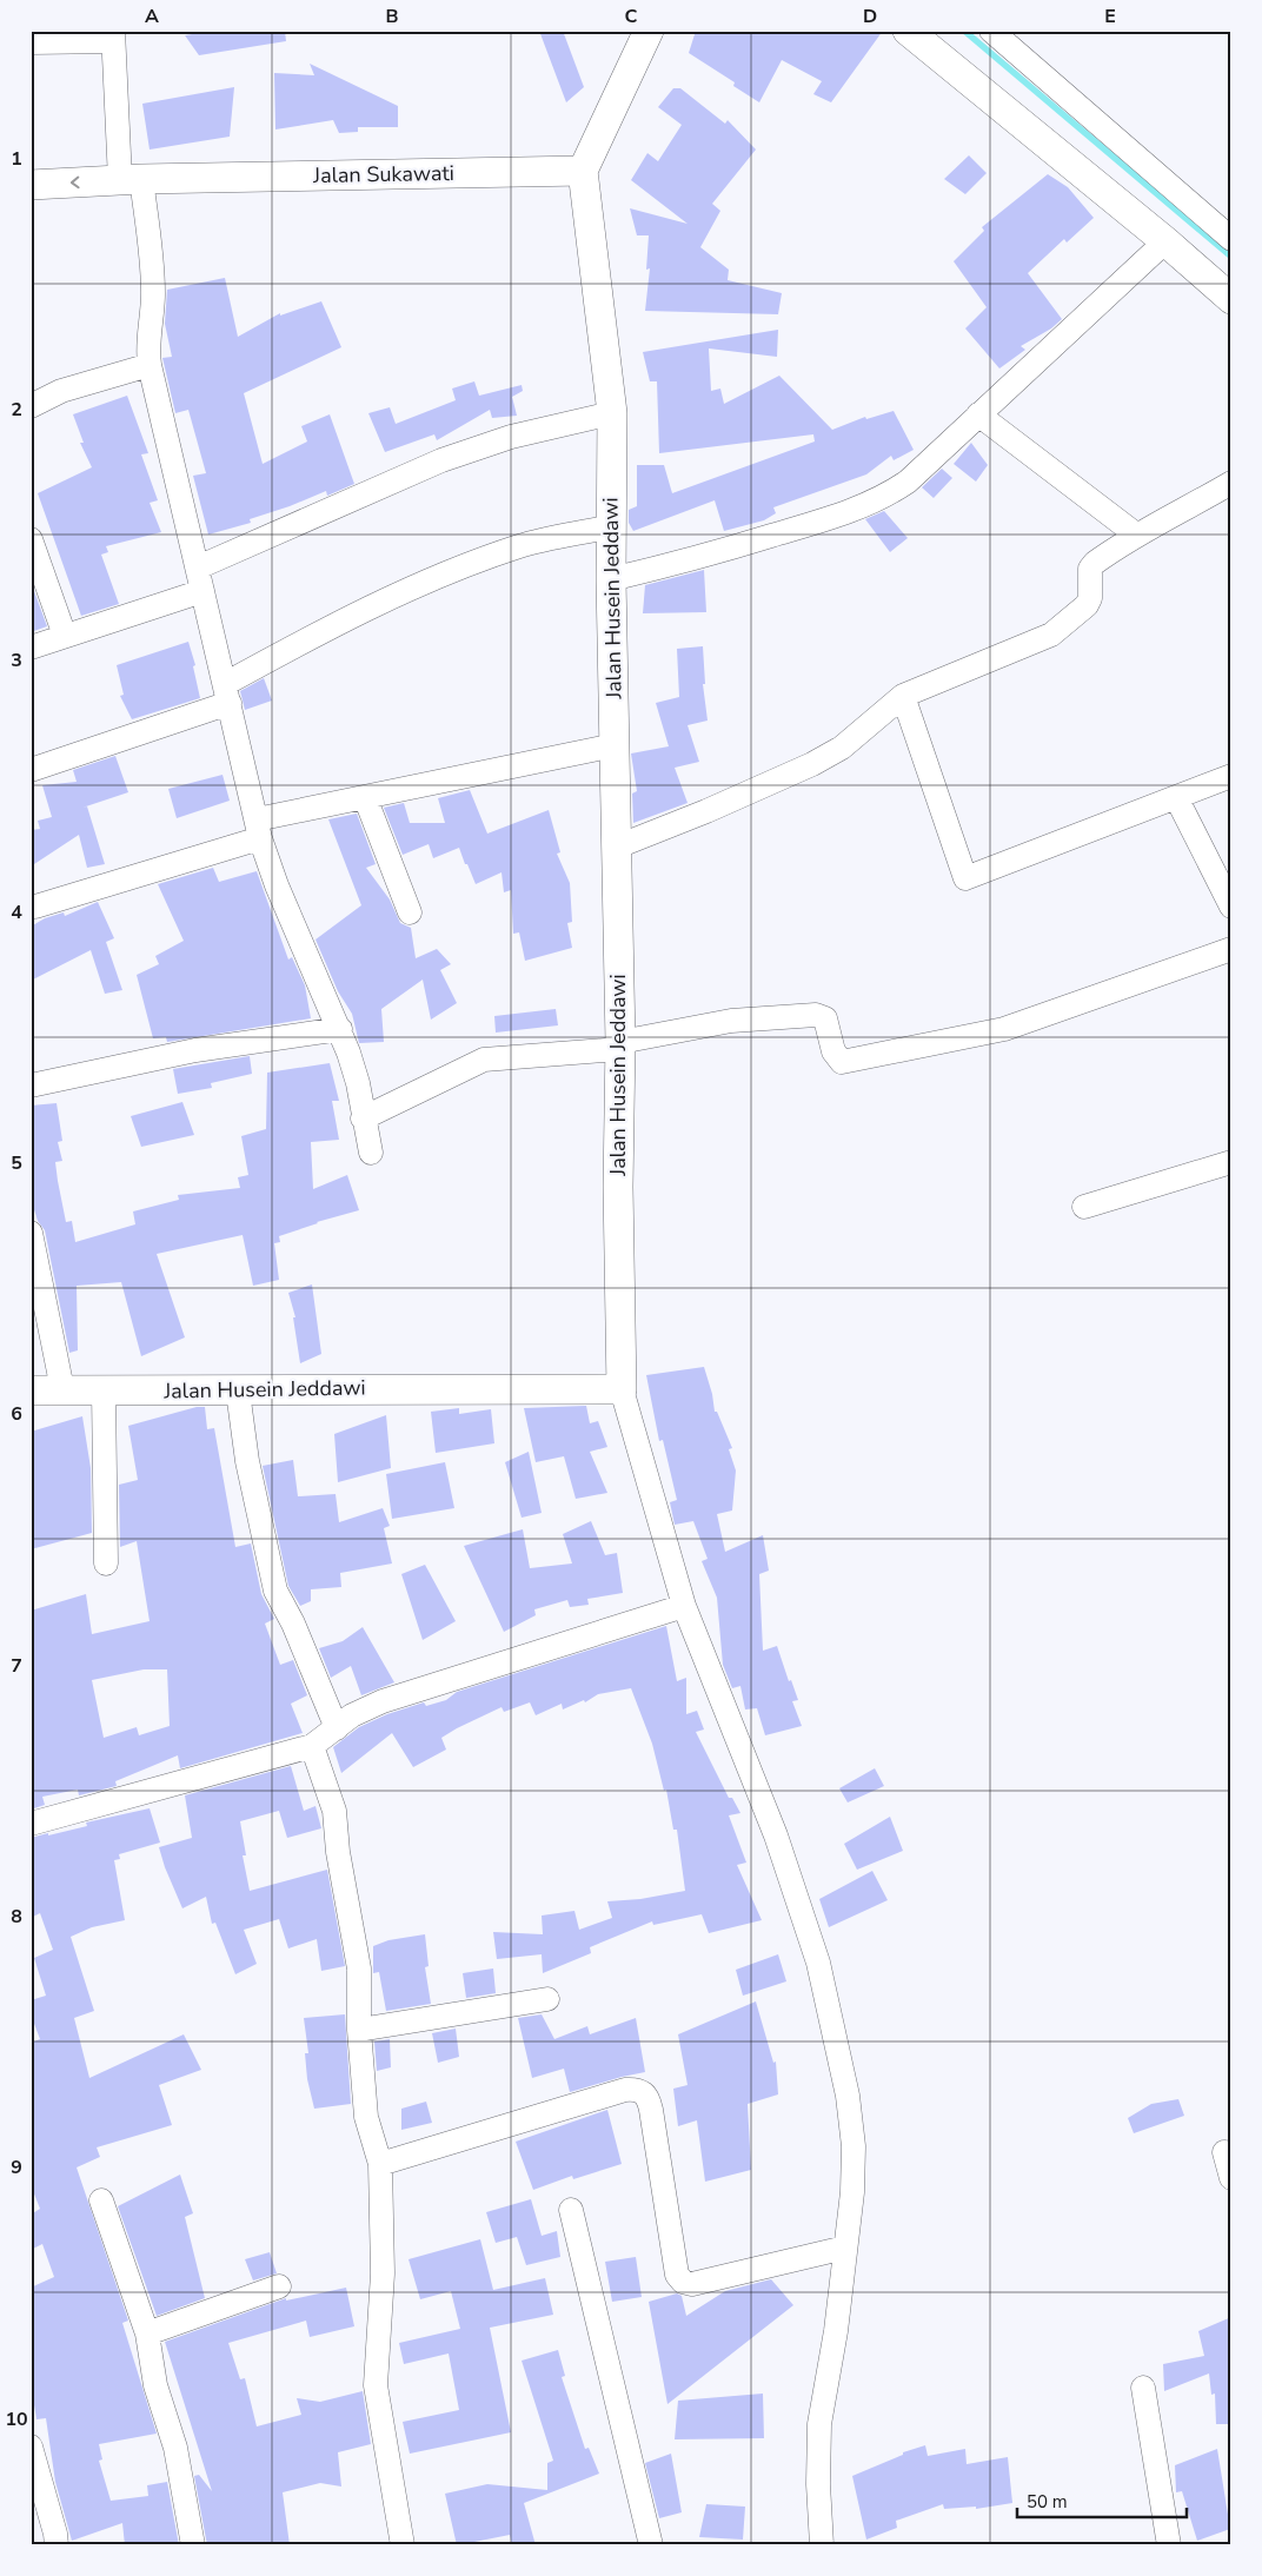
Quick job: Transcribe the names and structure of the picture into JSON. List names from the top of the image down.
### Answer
{
  "streets": {
    "street": ["Jalan Sukawati", "Jalan Husein Jeddawi"]
  },
  "crossings": [
    ["Jalan Sukawati", "Jalan Husein Jeddawi"]
  ],
  "scale_bar": "50 m",
  "grid": {
    "columns": [
      "A",
      "B",
      "C",
      "D",
      "E"
    ],
    "rows": [
      "1",
      "2",
      "3",
      "4",
      "5",
      "6",
      "7",
      "8",
      "9",
      "10"
    ]
  }
}
